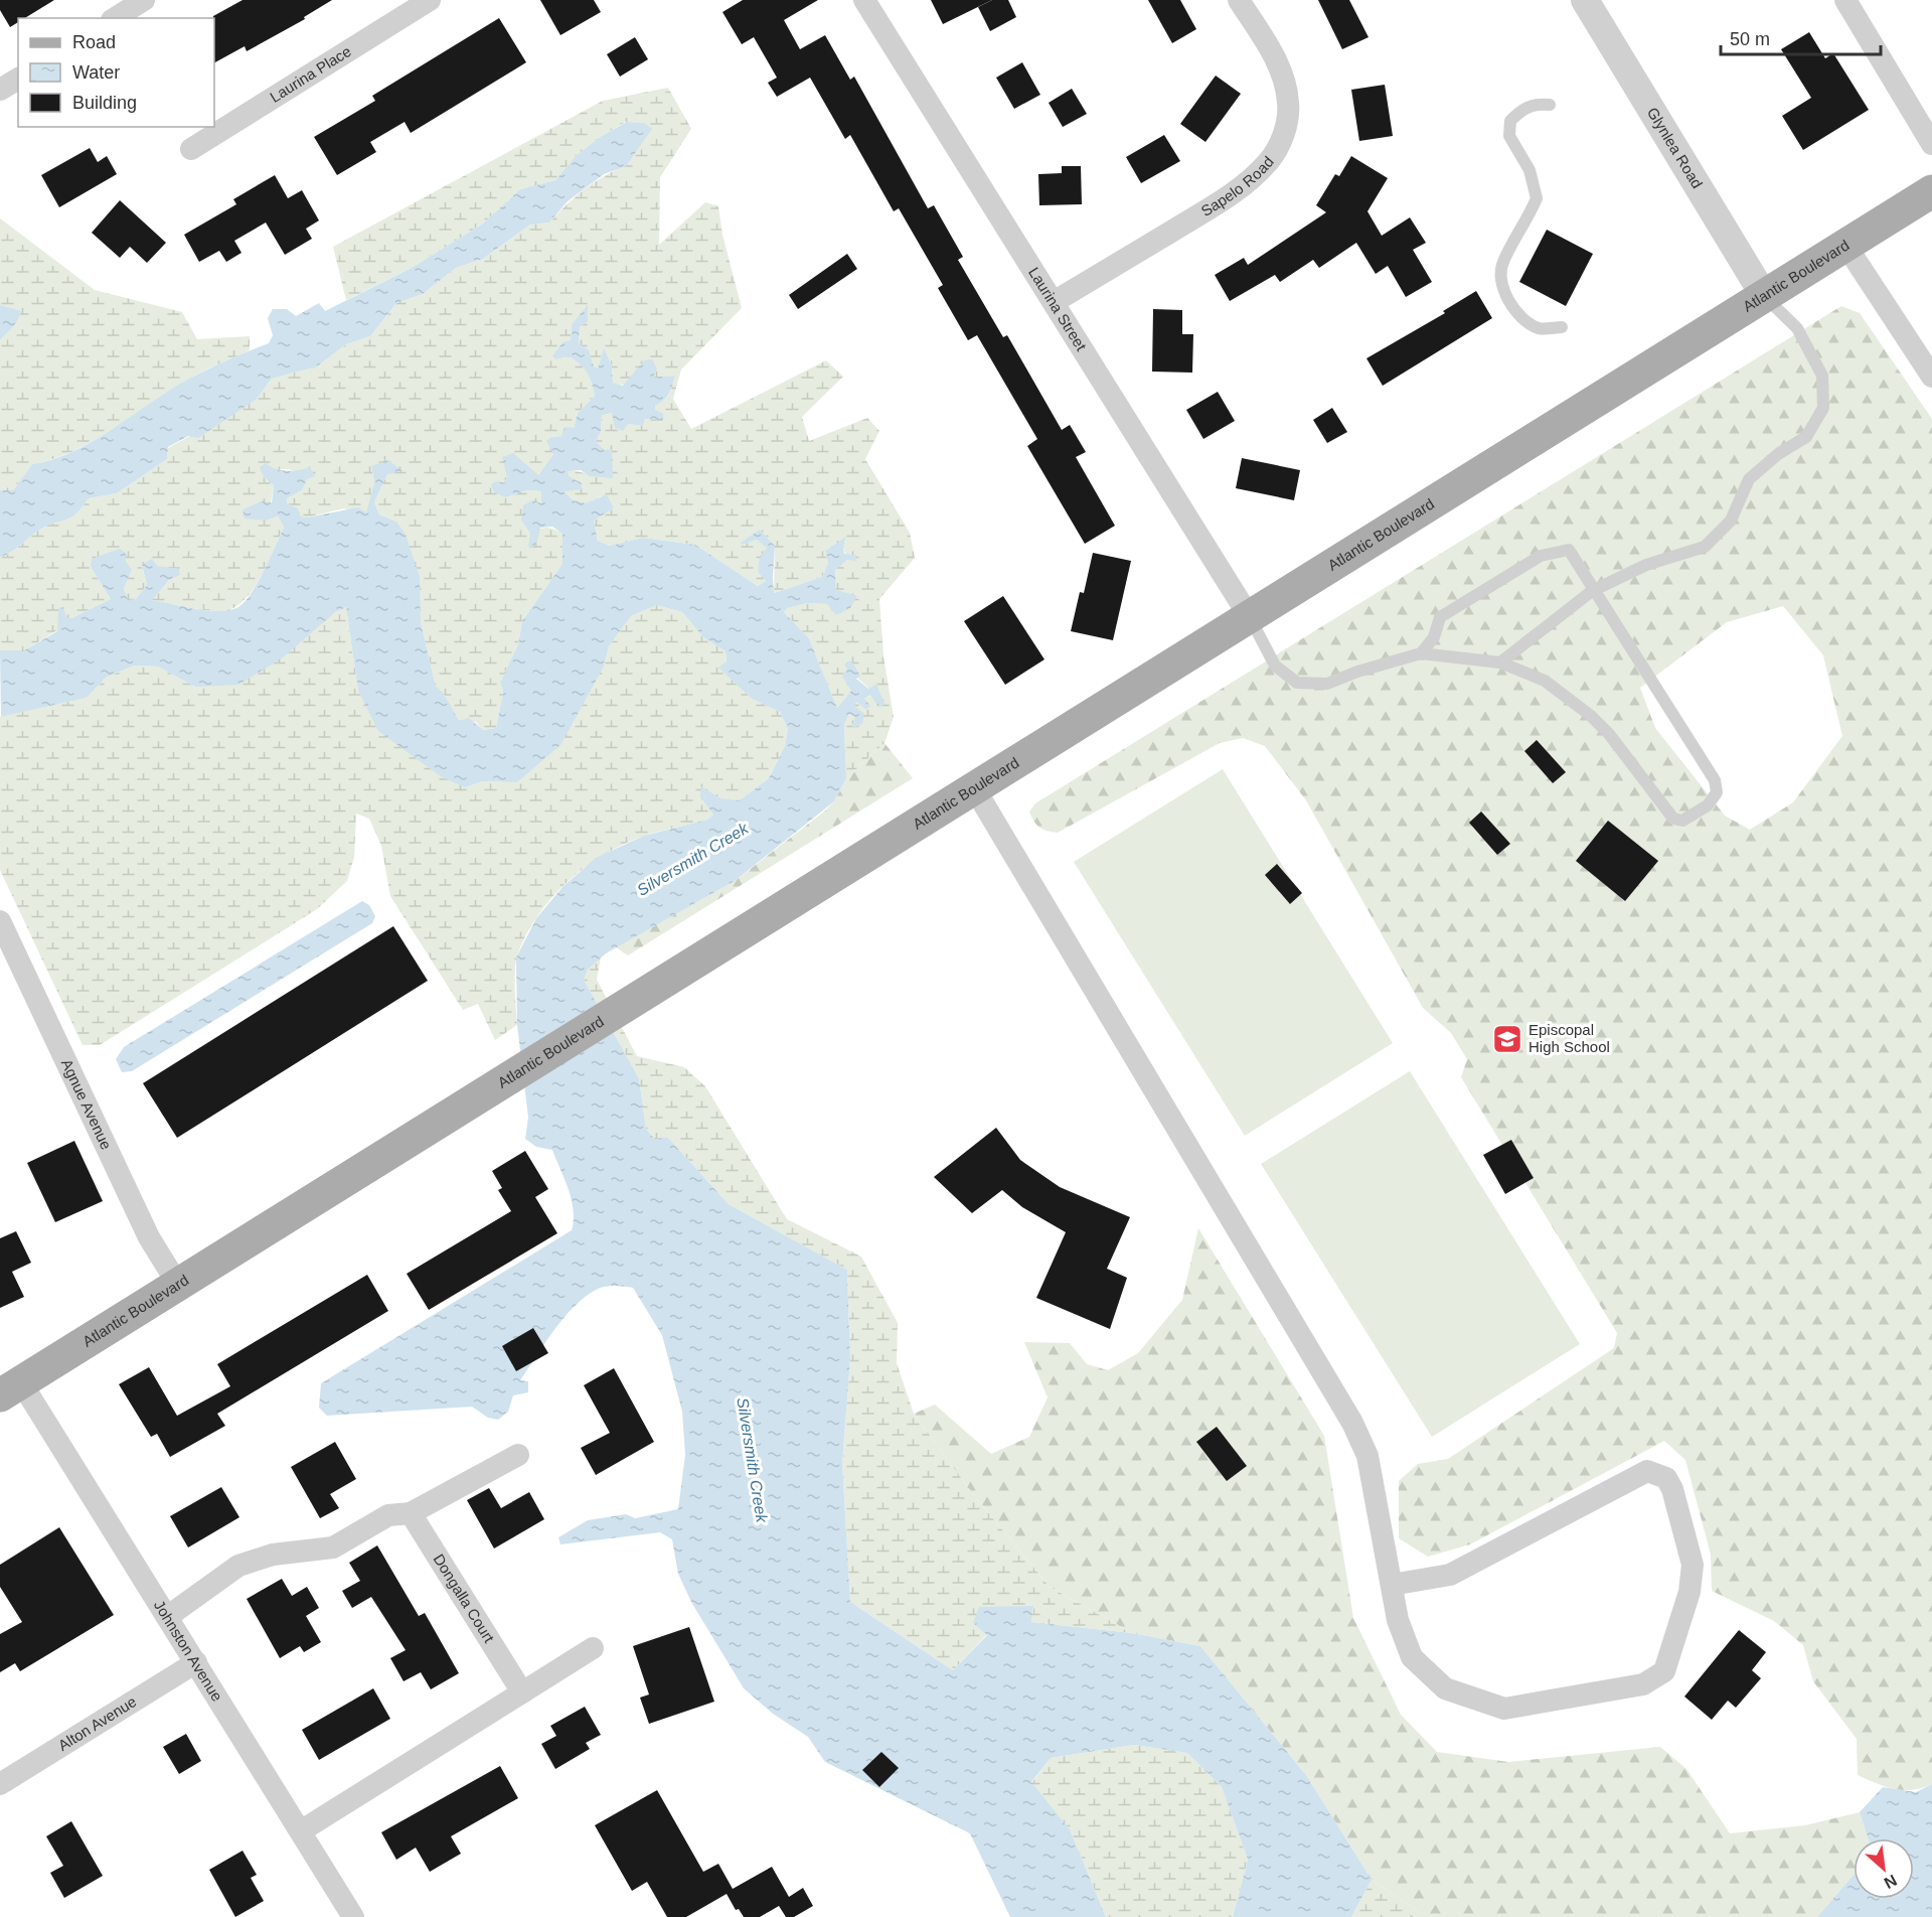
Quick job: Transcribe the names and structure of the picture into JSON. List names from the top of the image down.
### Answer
{
  "streets": {
    "main road": ["Atlantic Boulevard"],
    "street": [
      "Laurina Place",
      "Glynlea Road",
      "Sapelo Road",
      "Laurina Street",
      "Agnue Avenue",
      "Dongalla Court",
      "Johnston Avenue",
      "Alton Avenue"
    ]
  },
  "crossings": [
    ["Glynlea Road", "Atlantic Boulevard"],
    ["Sapelo Road", "Laurina Street"],
    ["Atlantic Boulevard", "Laurina Street"],
    ["Atlantic Boulevard", "Agnue Avenue"],
    ["Atlantic Boulevard", "Johnston Avenue"],
    ["Johnston Avenue", "Alton Avenue"]
  ],
  "water": ["Silversmith Creek"],
  "places": {
    "school or university": ["Episcopal High School"]
  },
  "legend": ["Road", "Water", "Building"],
  "scale_bar": "50 m",
  "north": "bottom right"
}
